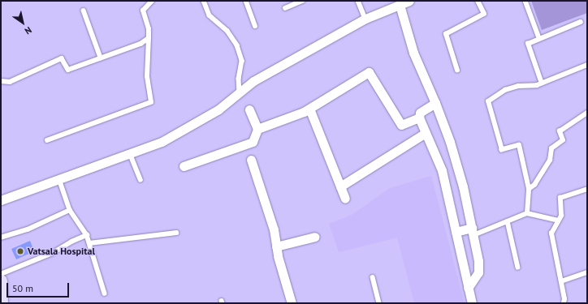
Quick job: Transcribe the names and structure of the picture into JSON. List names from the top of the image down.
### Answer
{
  "places": ["Vatsala Hospital"],
  "scale_bar": "50 m",
  "north": "bottom right"
}
